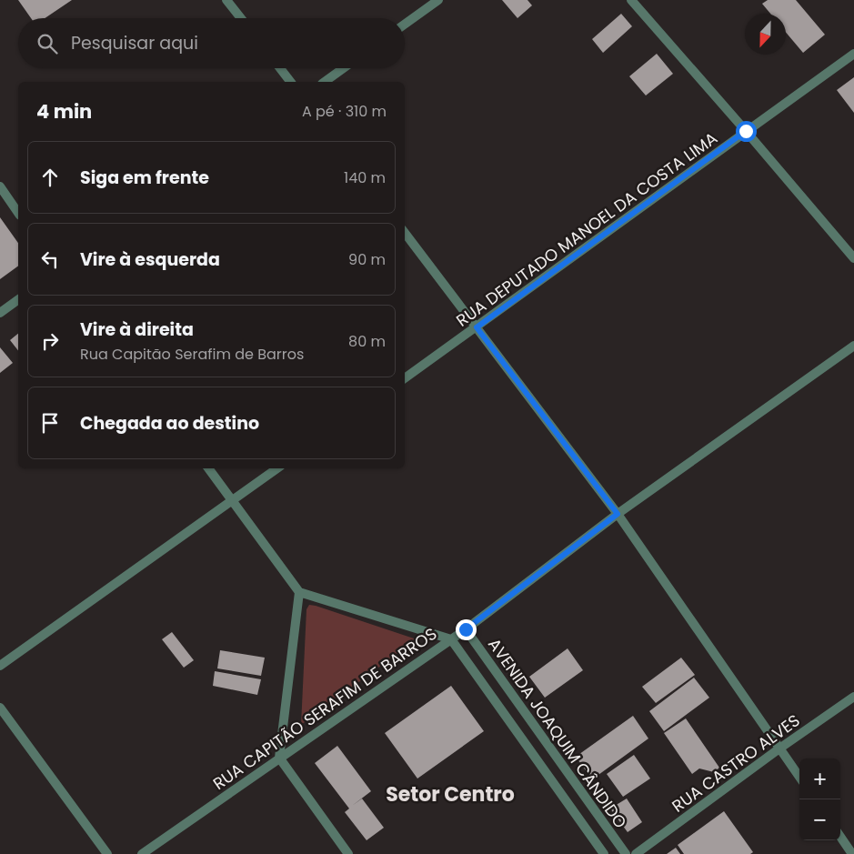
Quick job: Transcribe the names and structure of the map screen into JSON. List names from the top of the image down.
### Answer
{
  "streets": {
    "street": [
      "RUA DEPUTADO MANOEL DA COSTA LIMA",
      "RUA CAPITÃO SERAFIM DE BARROS",
      "AVENIDA JOAQUIM CÂNDIDO",
      "RUA CASTRO ALVES"
    ]
  },
  "crossings": [
    ["RUA CAPITÃO SERAFIM DE BARROS", "AVENIDA JOAQUIM CÂNDIDO"]
  ],
  "districts": ["Setor Centro"],
  "north": "bottom",
  "page": {
    "search": "Pesquisar aqui",
    "heading": ["4 min", "A pé · 310 m"],
    "list": [
      ["Siga em frente", "140 m"],
      ["Vire à esquerda", "90 m"],
      ["Vire à direita", "Rua Capitão Serafim de Barros", "80 m"],
      "Chegada ao destino"
    ],
    "map_buttons": ["+", "−"]
  }
}
